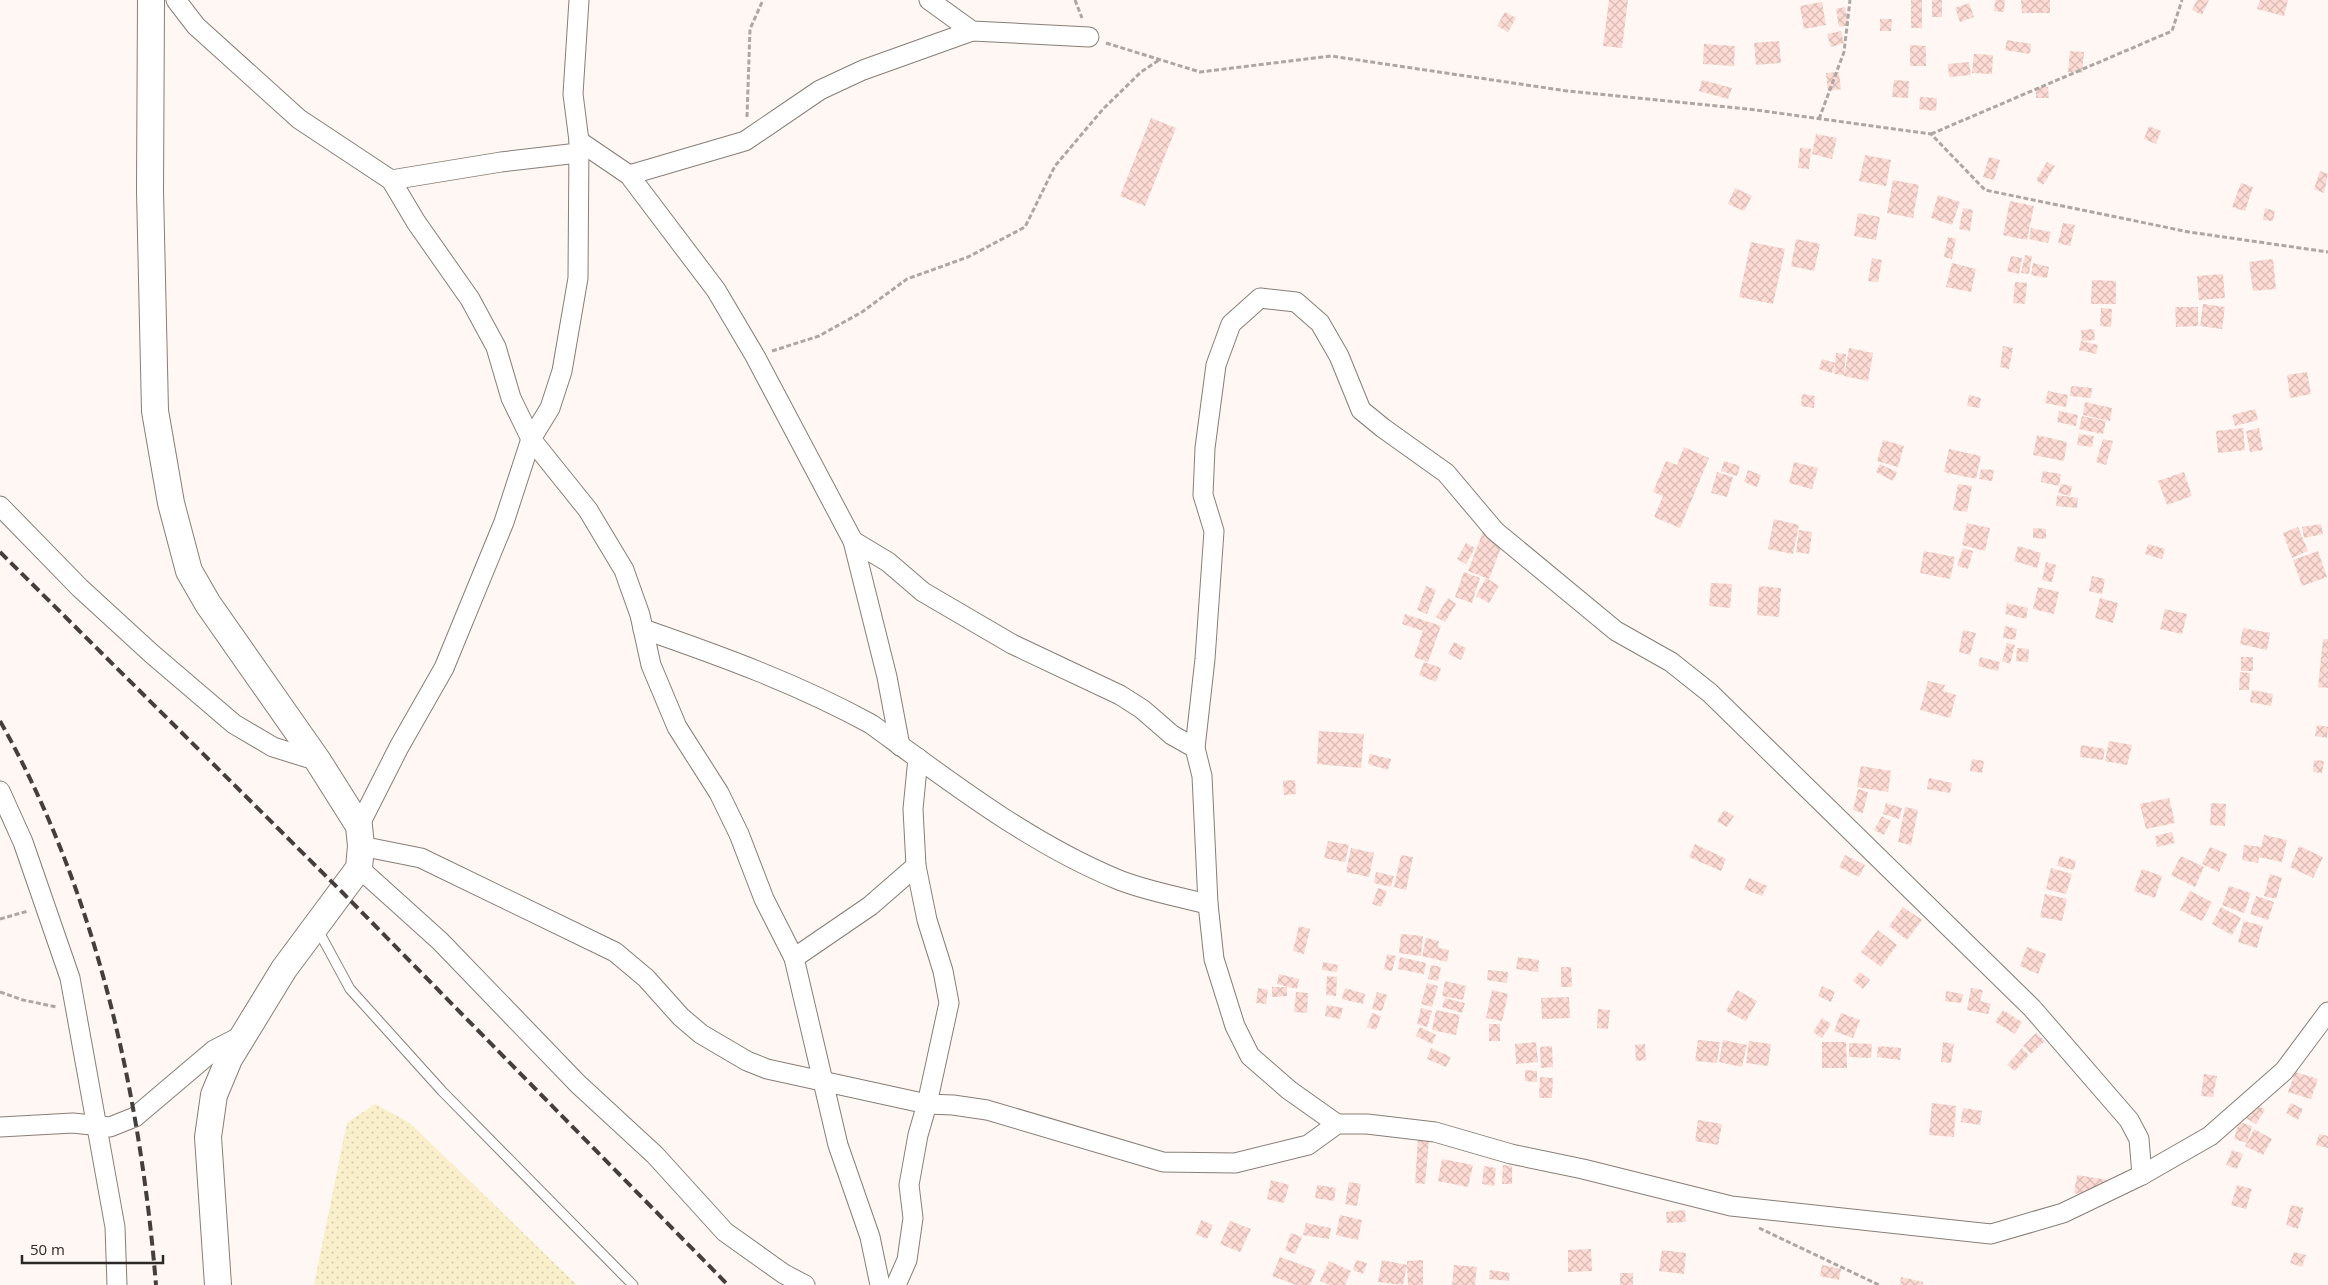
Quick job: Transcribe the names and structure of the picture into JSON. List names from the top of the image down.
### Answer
{
  "scale_bar": "50 m"
}
